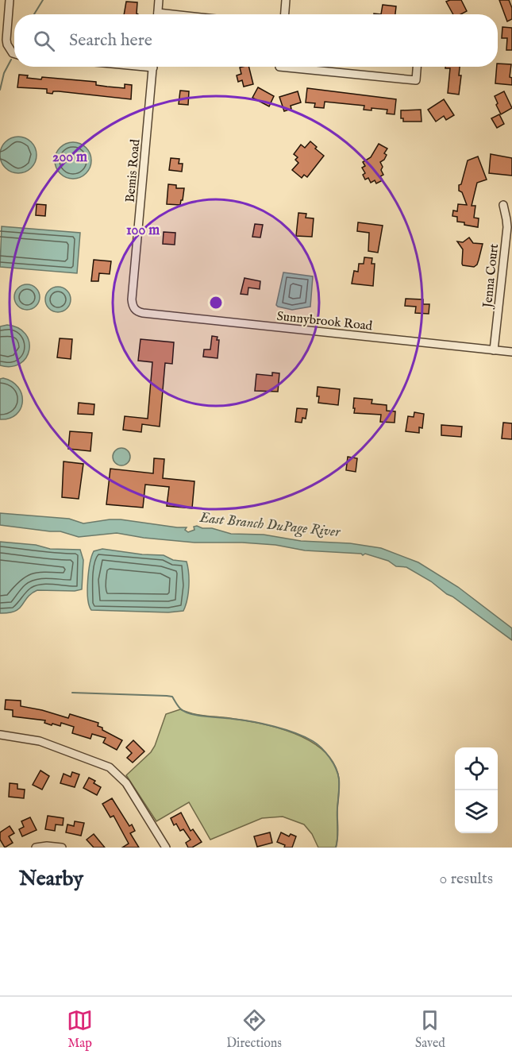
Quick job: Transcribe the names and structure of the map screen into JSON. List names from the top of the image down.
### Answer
{
  "streets": {
    "street": ["Bemis Road", "Jenna Court", "Sunnybrook Road"]
  },
  "crossings": [
    ["Bemis Road", "Sunnybrook Road"],
    ["Jenna Court", "Sunnybrook Road"]
  ],
  "water": ["East Branch DuPage River"],
  "page": {
    "search": "Search here",
    "heading": ["Nearby", "0 results"],
    "nav": ["Map", "Directions", "Saved"]
  },
  "rings": ["200 m", "100 m"]
}
